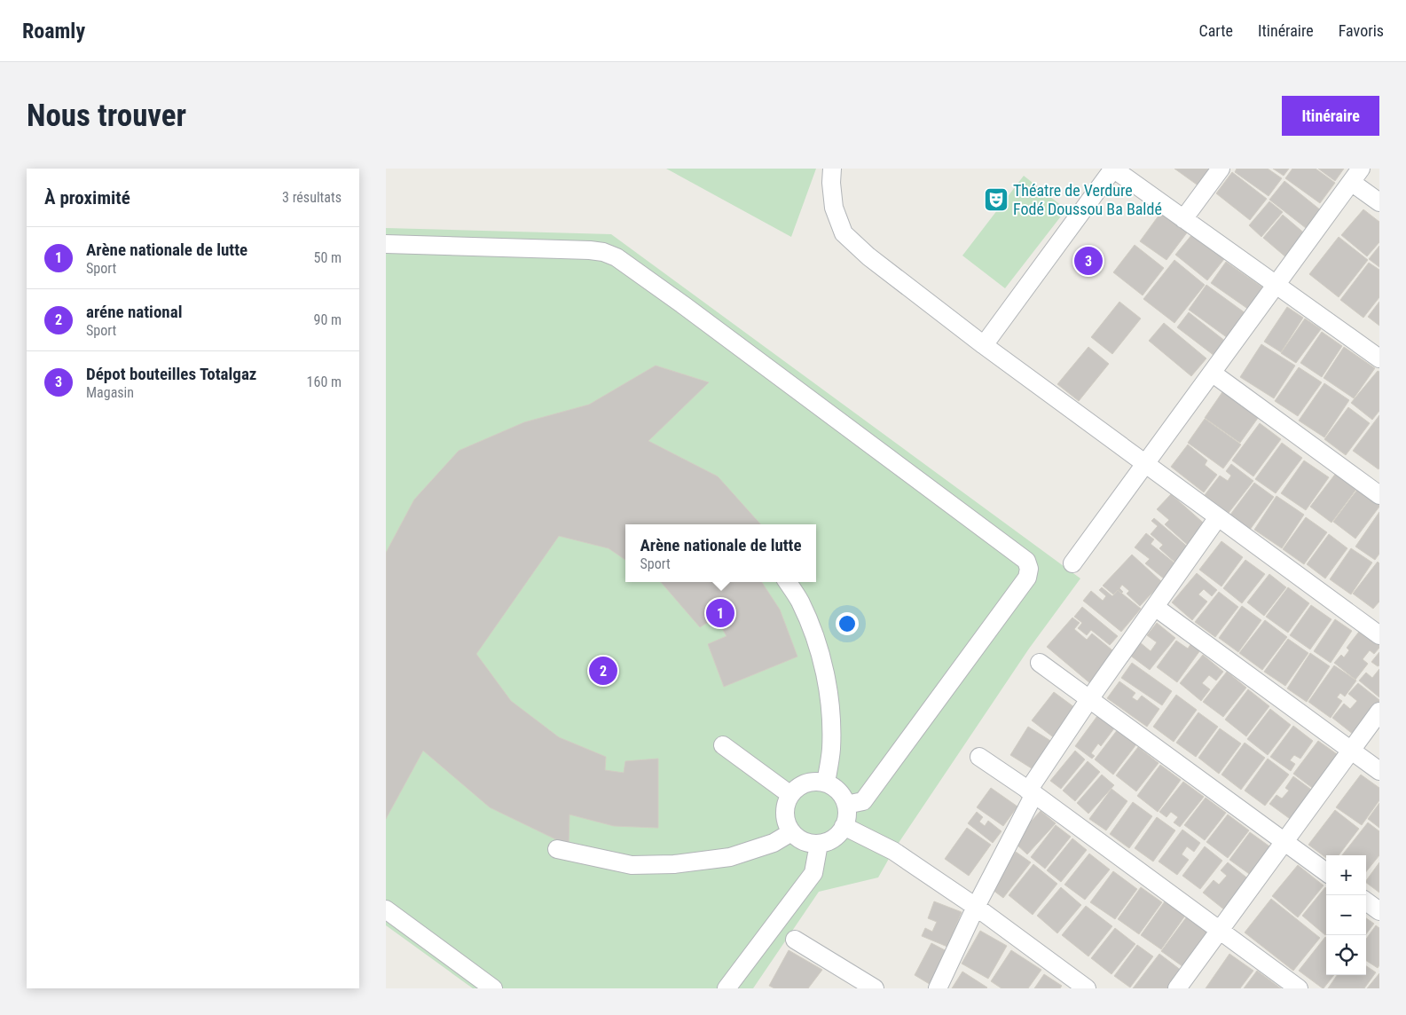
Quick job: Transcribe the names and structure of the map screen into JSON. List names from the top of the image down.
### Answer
{
  "places": {
    "theatre": ["Théatre de Verdure Fodé Doussou Ba Baldé"]
  },
  "page": {
    "header": "Roamly",
    "nav": ["Carte", "Itinéraire", "Favoris"],
    "buttons": "Itinéraire",
    "title": "Nous trouver",
    "heading": ["À proximité", "3 résultats"],
    "list": [
      {
        "mark": "1",
        "name": "Arène nationale de lutte",
        "note": "Sport",
        "value": "50 m"
      },
      {
        "mark": "2",
        "name": "aréne national",
        "note": "Sport",
        "value": "90 m"
      },
      {
        "mark": "3",
        "name": "Dépot bouteilles Totalgaz",
        "note": "Magasin",
        "value": "160 m"
      }
    ],
    "pins": ["3", "1", "2"],
    "popup": ["Arène nationale de lutte", "Sport"],
    "map_buttons": ["+", "−"]
  }
}
